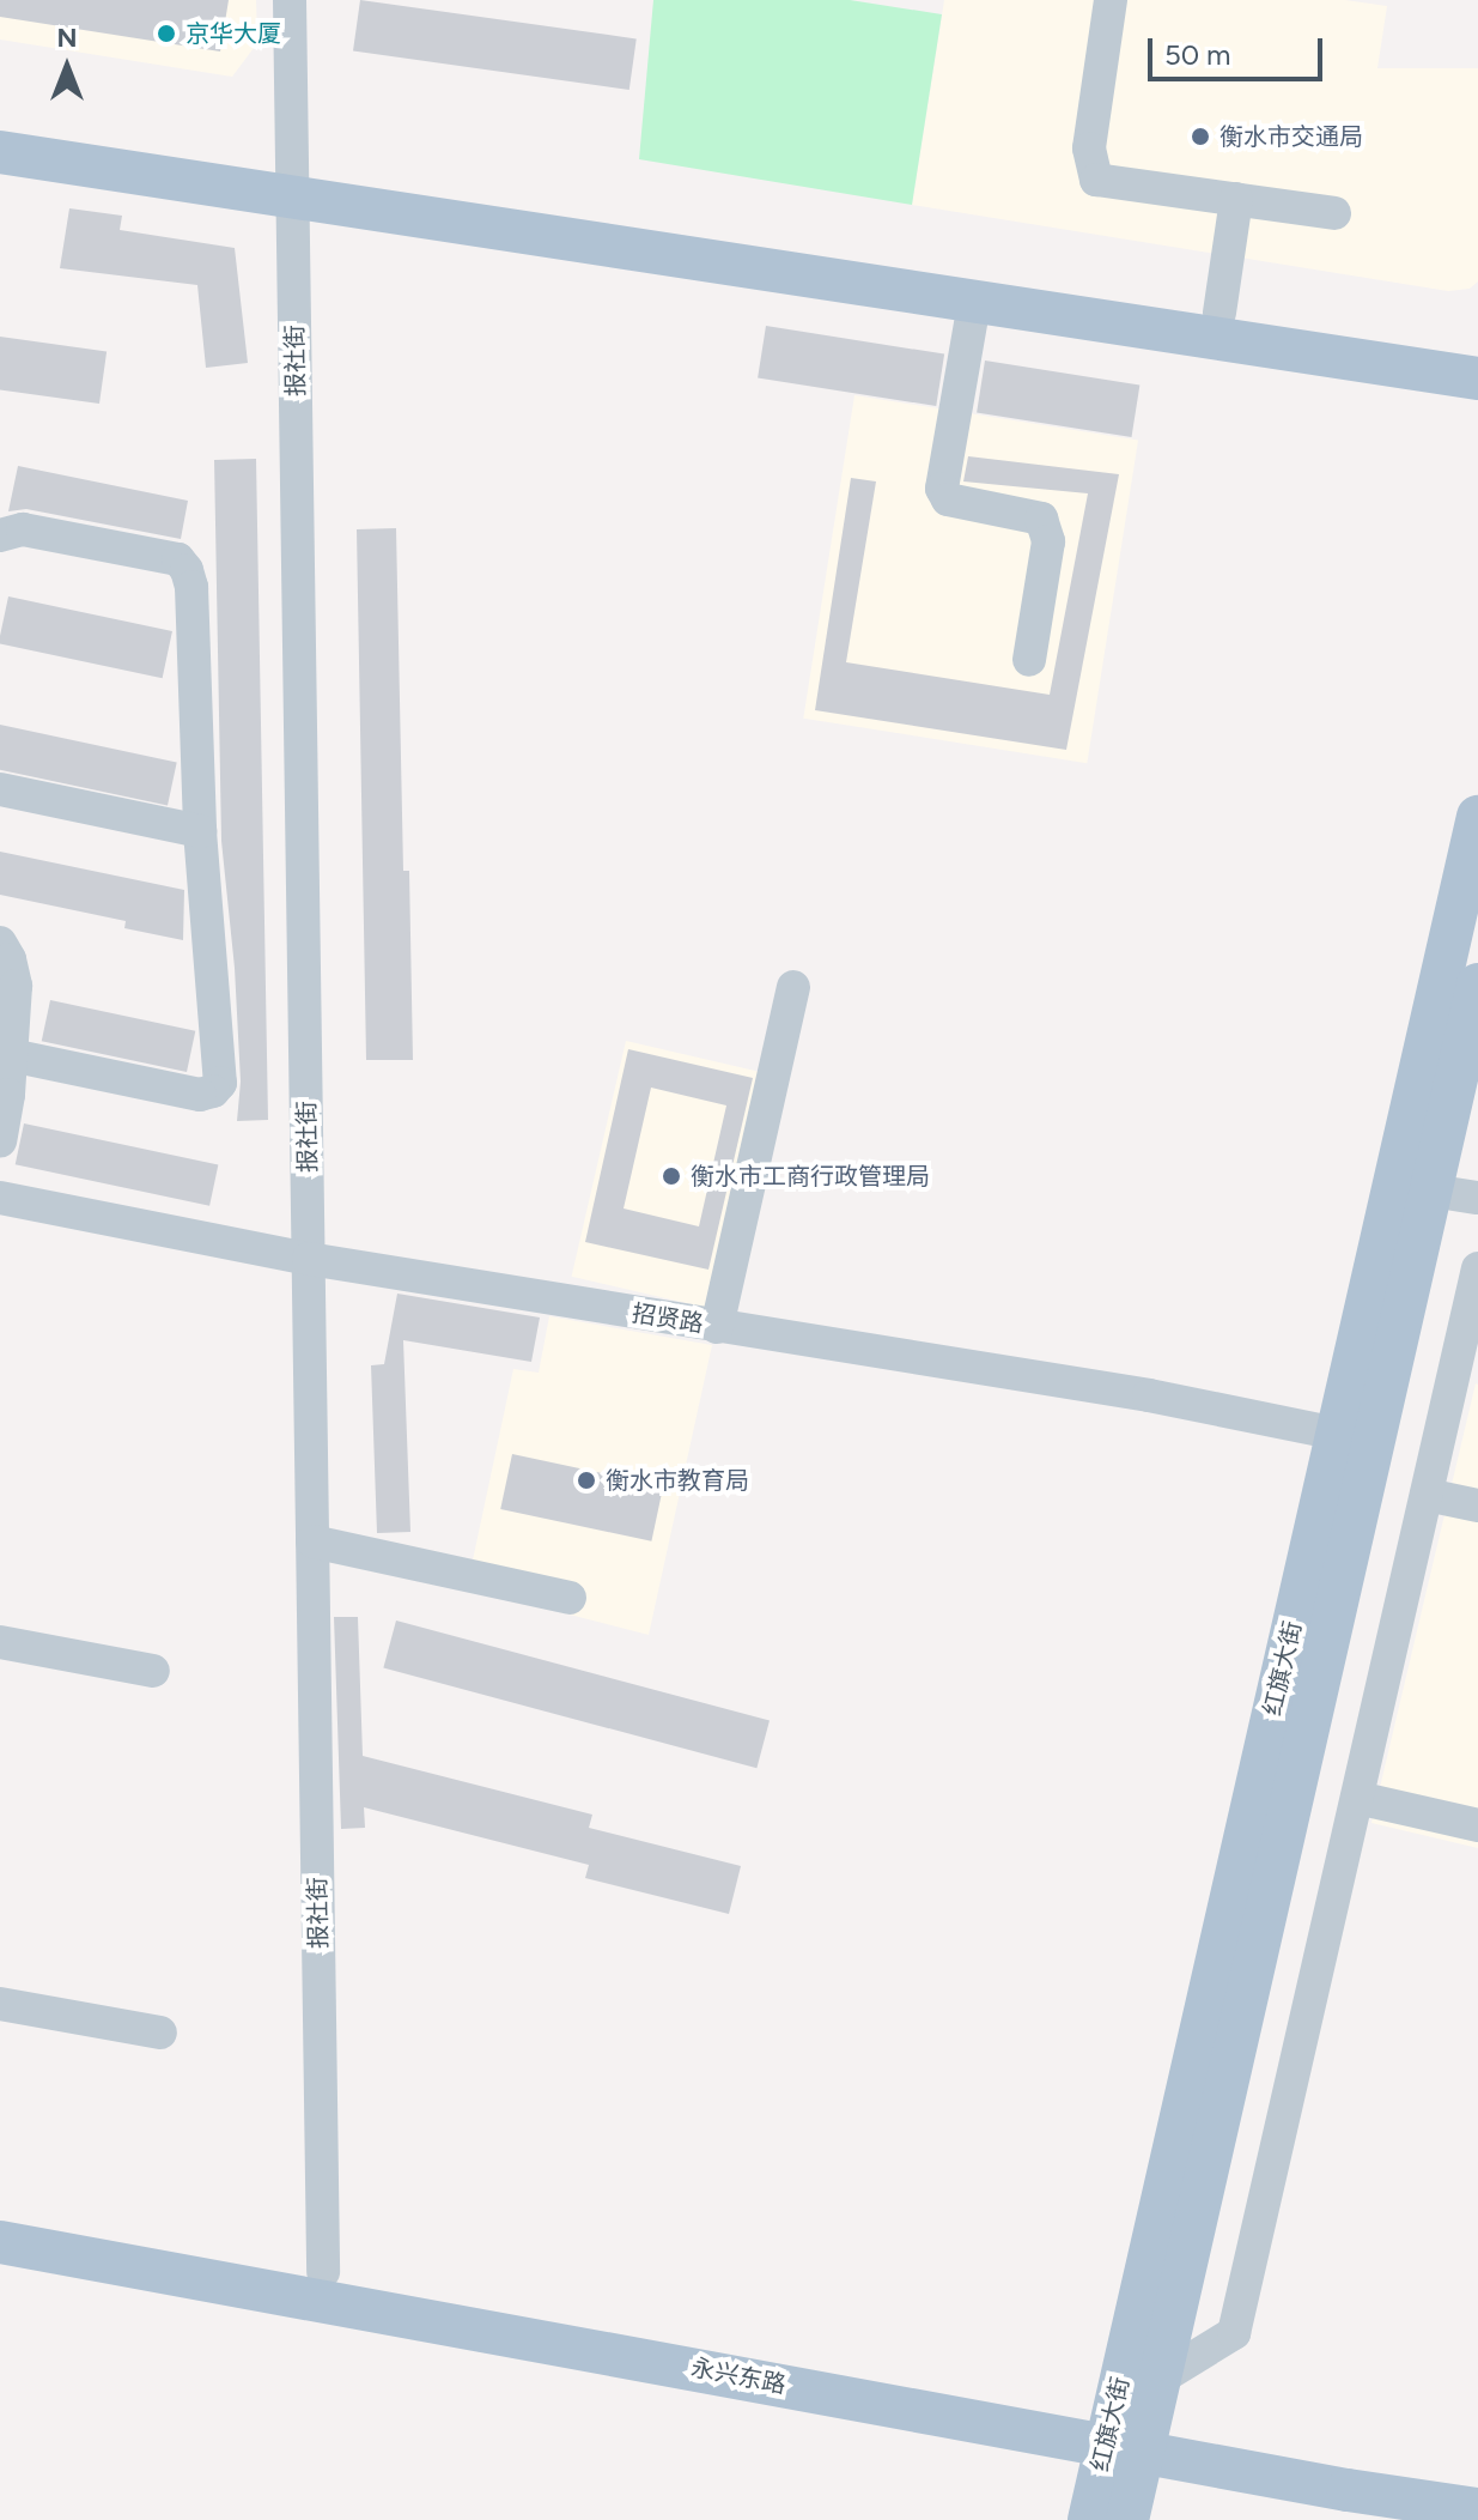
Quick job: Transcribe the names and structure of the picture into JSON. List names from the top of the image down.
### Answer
{
  "streets": {
    "main road": ["红旗大街", "永兴东路"],
    "street": ["报社街", "招贤路"]
  },
  "crossings": [
    ["报社街", "招贤路"],
    ["报社街", "永兴东路"],
    ["招贤路", "红旗大街"],
    ["红旗大街", "永兴东路"]
  ],
  "places": [
    "京华大厦",
    "衡水市交通局",
    "衡水市工商行政管理局",
    "衡水市教育局"
  ],
  "scale_bar": "50 m",
  "north": "top"
}
